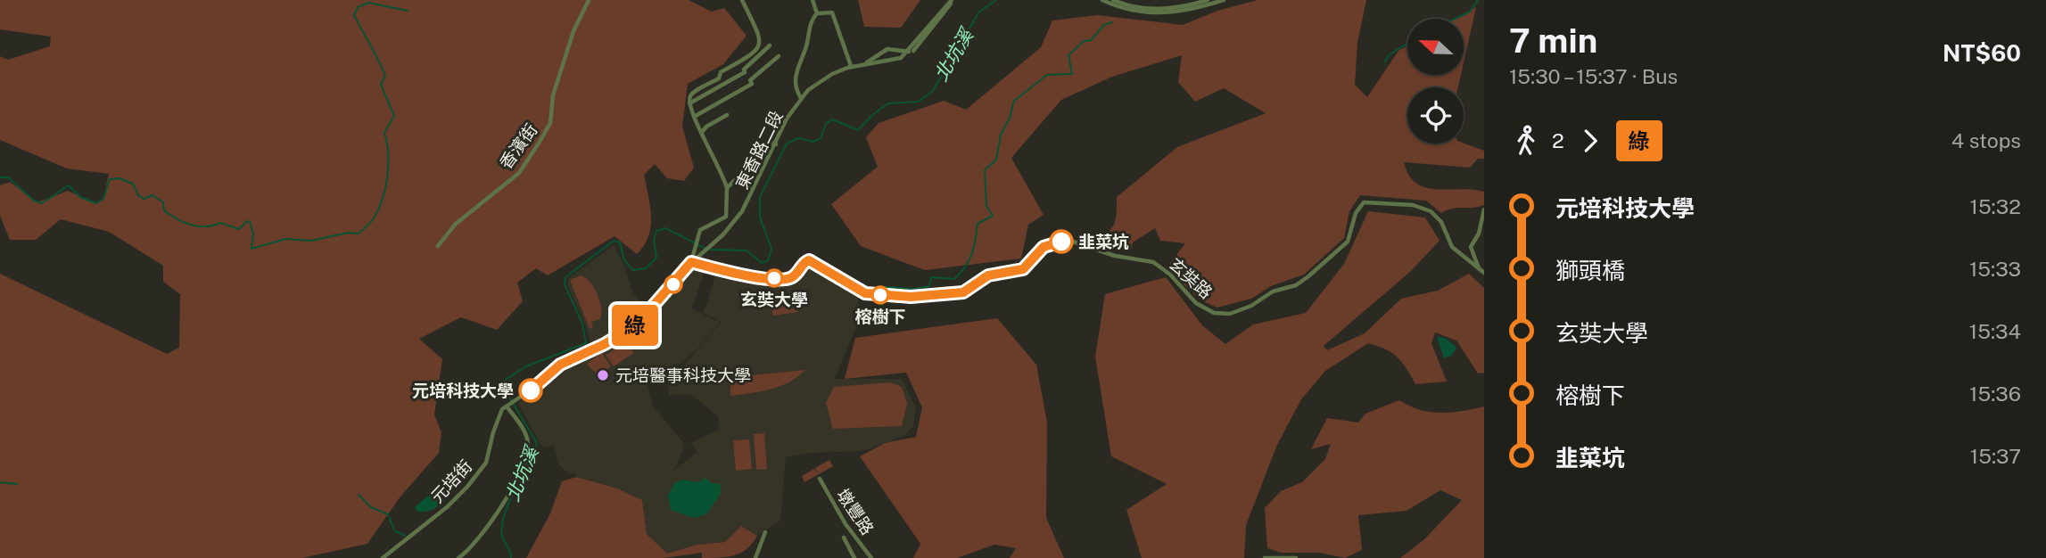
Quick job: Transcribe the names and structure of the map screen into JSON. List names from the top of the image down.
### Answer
{
  "streets": {
    "street": [
      "香濱街",
      "東香路二段",
      "玄奘路",
      "元培街",
      "墩豐路"
    ]
  },
  "crossings": [
    ["東香路二段", "玄奘路"]
  ],
  "water": ["北坑溪"],
  "places": [
    "韭菜坑",
    "玄奘大學",
    "榕樹下",
    "元培醫事科技大學",
    "元培科技大學"
  ],
  "lines": ["bus line 綠"],
  "north": "left",
  "page": {
    "on_map": "綠",
    "heading": ["7 min", "15:30 – 15:37 · Bus", "NT$60"],
    "legs": ["2", "綠", "4 stops"],
    "list": [
      {
        "name": "元培科技大學",
        "value": "15:32"
      },
      {
        "name": "獅頭橋",
        "value": "15:33"
      },
      {
        "name": "玄奘大學",
        "value": "15:34"
      },
      {
        "name": "榕樹下",
        "value": "15:36"
      },
      {
        "name": "韭菜坑",
        "value": "15:37"
      }
    ]
  }
}
